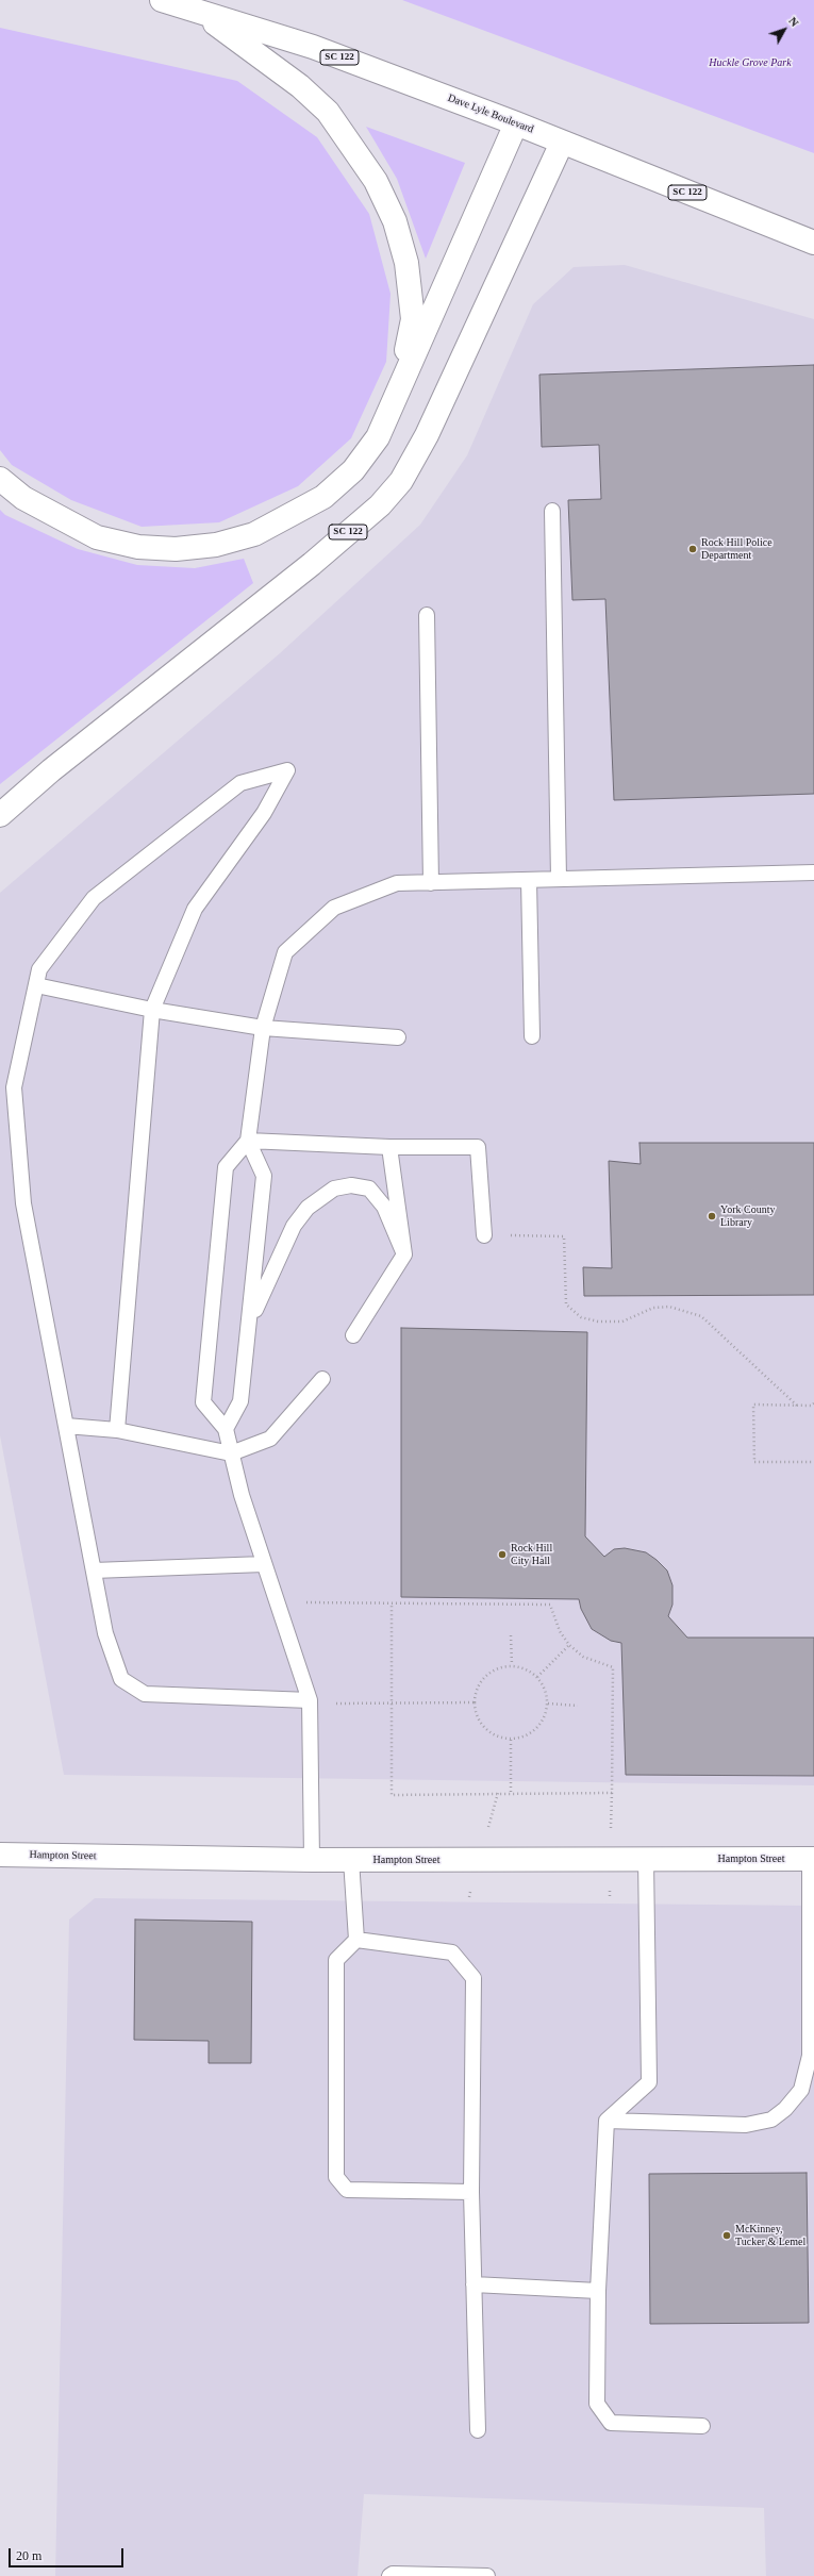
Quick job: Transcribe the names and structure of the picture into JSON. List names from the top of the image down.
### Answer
{
  "streets": {
    "main road": ["SC 122", "Dave Lyle Boulevard", "Hampton Street"]
  },
  "crossings": [
    ["SC 122", "Dave Lyle Boulevard"]
  ],
  "parks": ["Huckle Grove Park"],
  "places": [
    "Rock Hill Police Department",
    "York County Library",
    "Rock Hill City Hall",
    "McKinney, Tucker & Lemel"
  ],
  "scale_bar": "20 m",
  "north": "top right"
}
